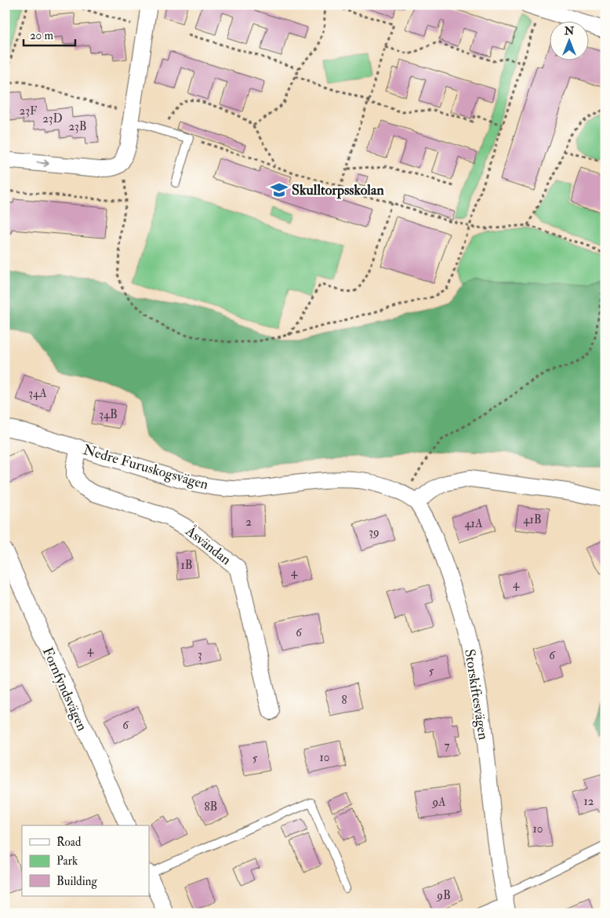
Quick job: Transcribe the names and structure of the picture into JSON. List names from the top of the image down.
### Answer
{
  "streets": {
    "street": [
      "Nedre Furuskogsvägen",
      "Åsvändan",
      "Fornfyndsvägen",
      "Storskiftesvägen"
    ]
  },
  "crossings": [
    ["Nedre Furuskogsvägen", "Åsvändan"],
    ["Nedre Furuskogsvägen", "Storskiftesvägen"]
  ],
  "places": {
    "school or university": ["Skulltorpsskolan"]
  },
  "house_numbers": [
    "23F",
    "23D",
    "23B",
    "34A",
    "34B",
    "41B",
    "2",
    "41A",
    "39",
    "1B",
    "4",
    "4",
    "6",
    "4",
    "3",
    "6",
    "5",
    "8",
    "6",
    "7",
    "10",
    "5",
    "12",
    "9A",
    "8B",
    "10",
    "9B"
  ],
  "legend": ["Road", "Park", "Building"],
  "scale_bar": "20 m",
  "north": "top"
}
